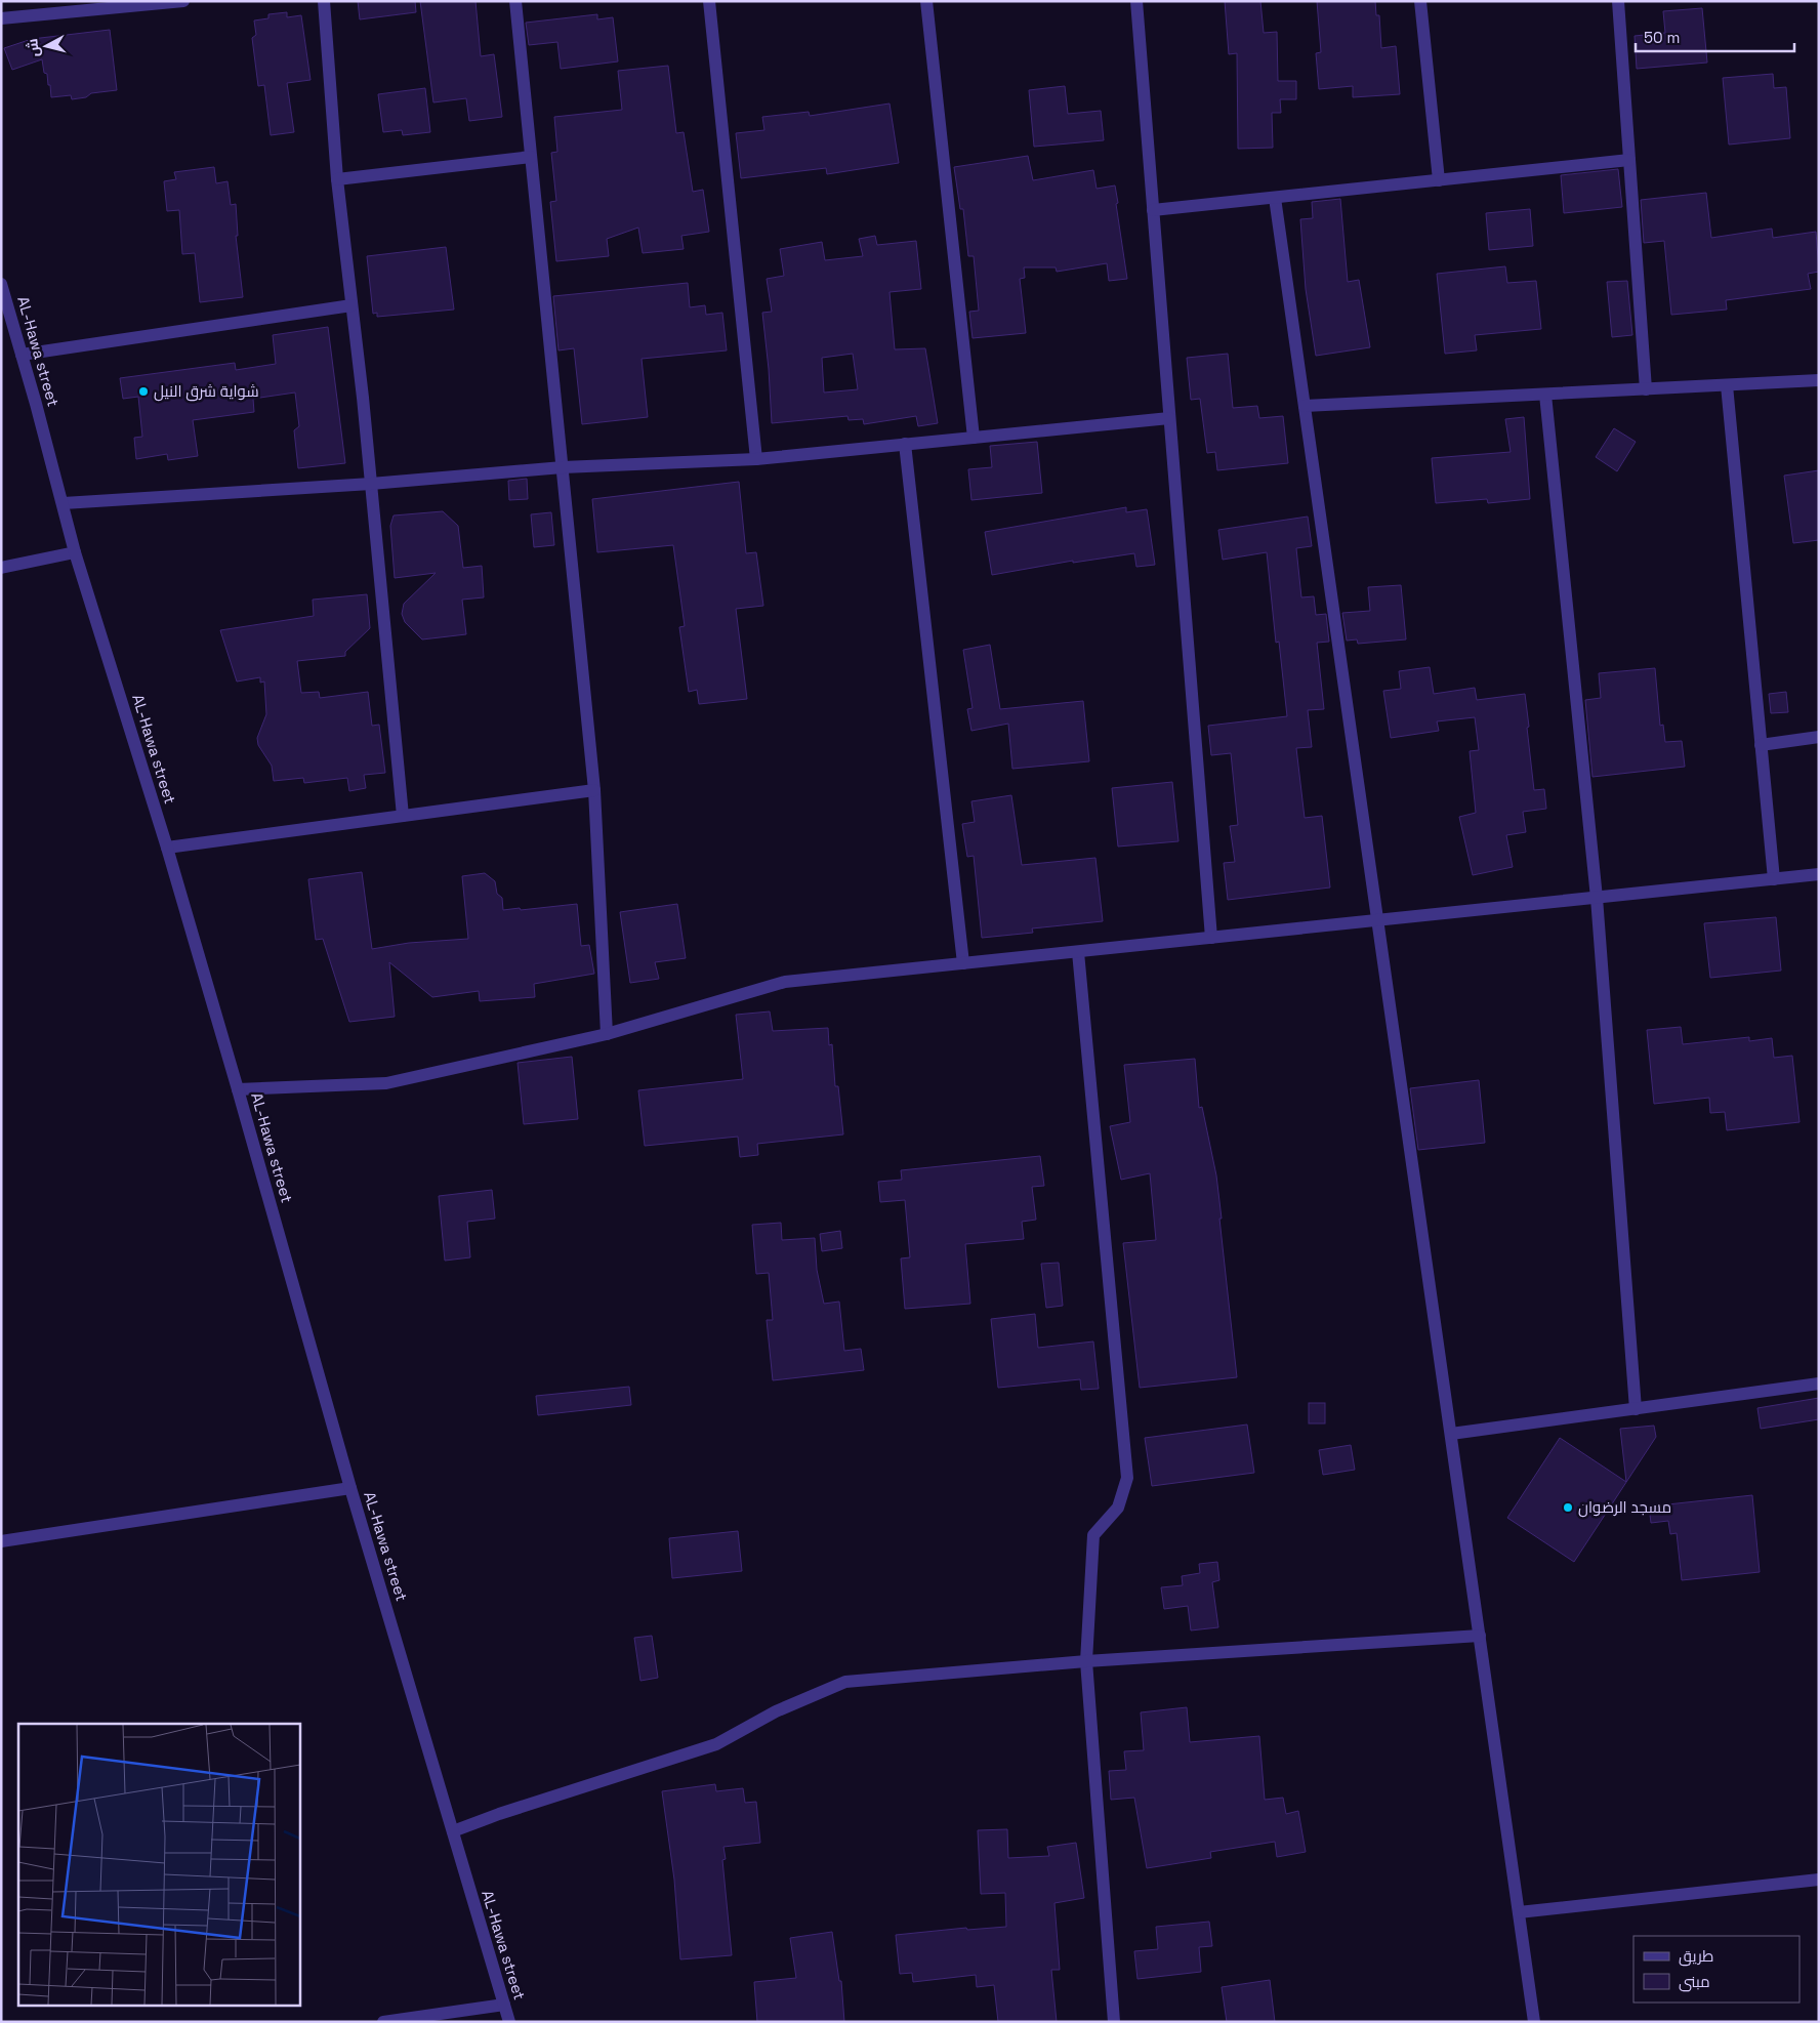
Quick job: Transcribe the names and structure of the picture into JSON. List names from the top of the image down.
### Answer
{
  "streets": {
    "street": ["AL-Hawa street"]
  },
  "places": ["شواية شرق النيل", "مسجد الرضوان"],
  "legend": ["طريق", "مبنى"],
  "scale_bar": "50 m",
  "north": "left"
}
